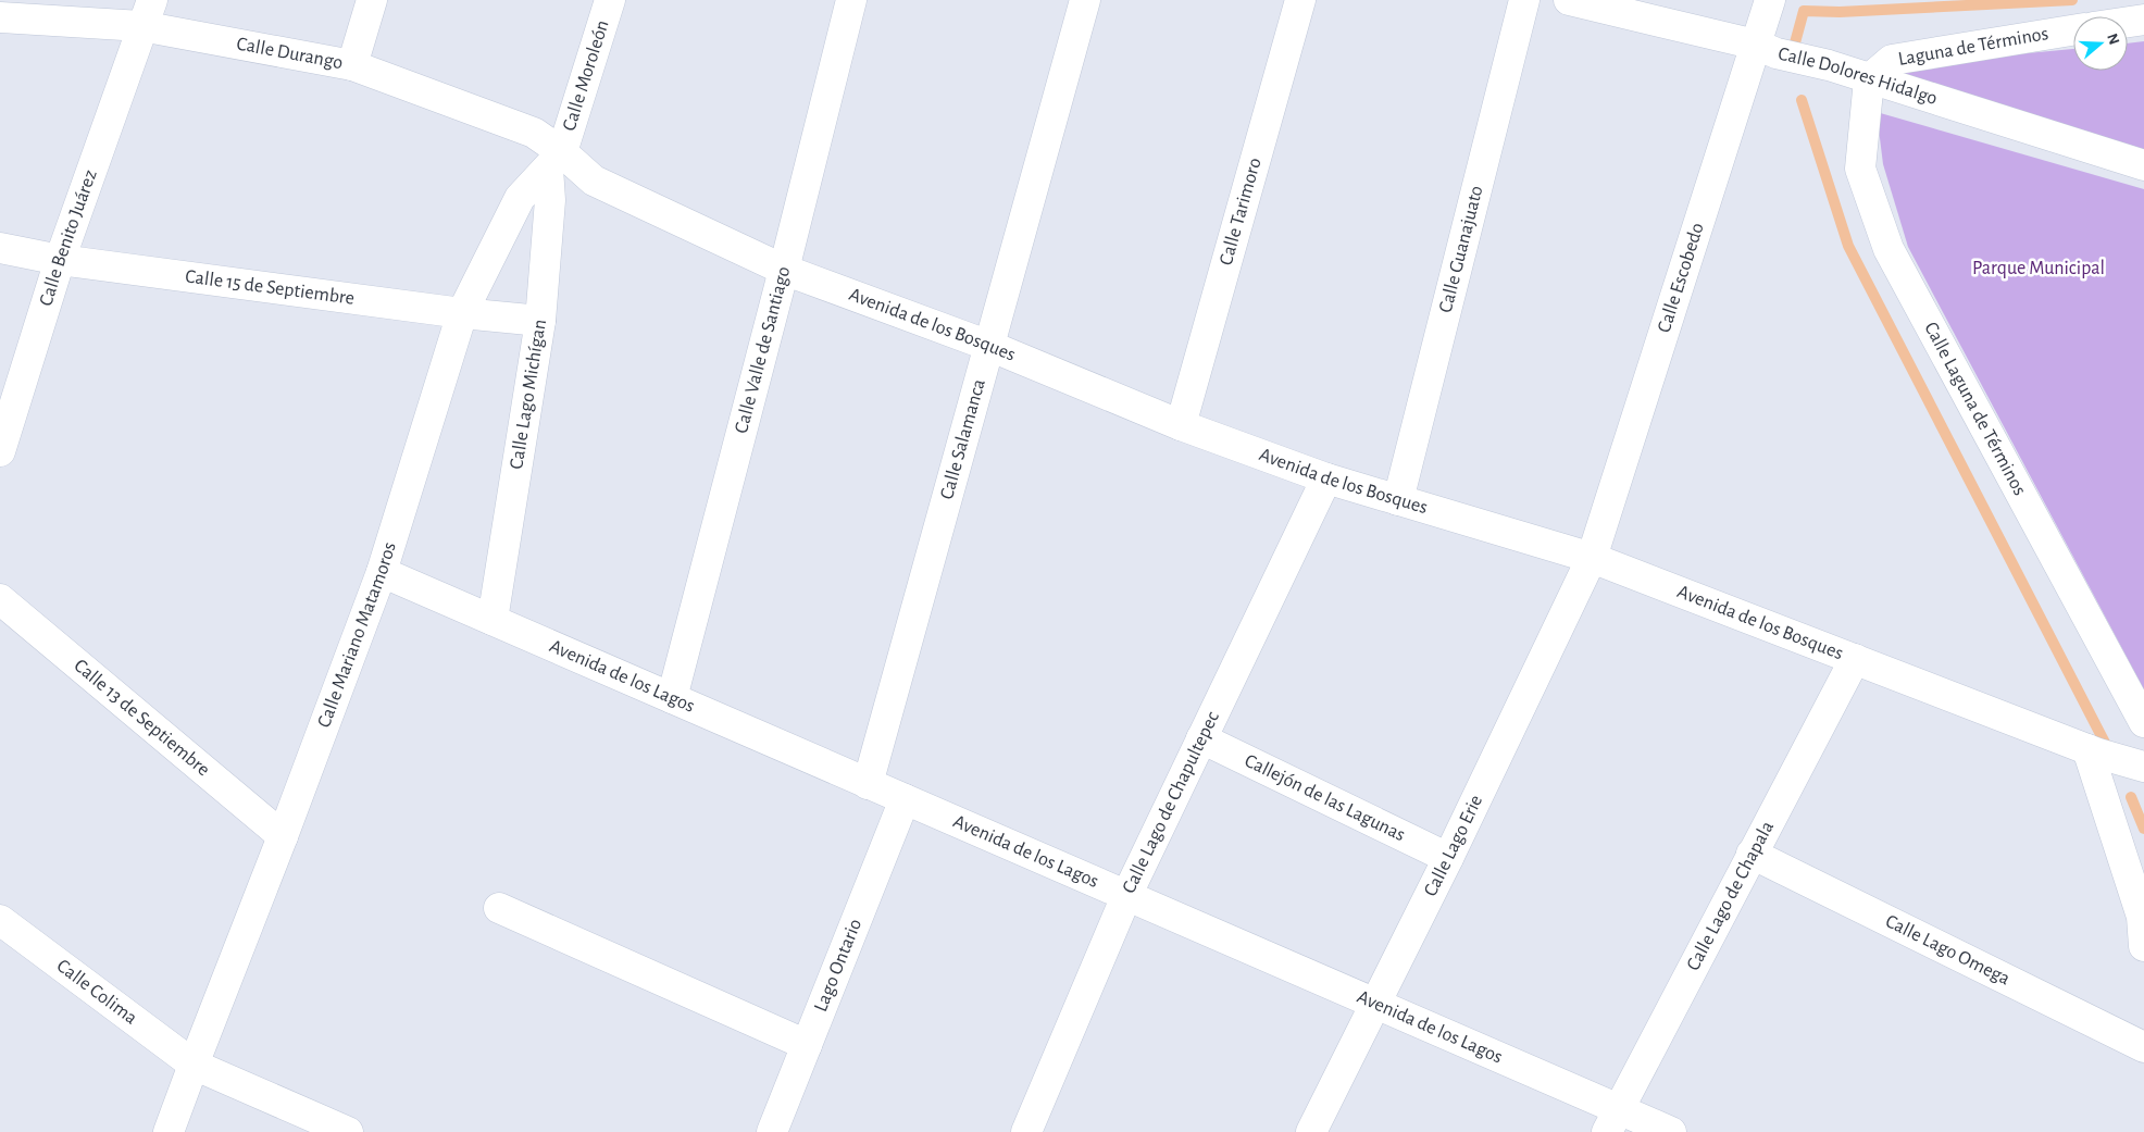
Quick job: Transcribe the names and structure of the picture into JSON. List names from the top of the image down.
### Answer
{
  "streets": {
    "street": [
      "Laguna de Términos",
      "Calle Durango",
      "Calle Moroleón",
      "Calle Dolores Hidalgo",
      "Calle Tarimoro",
      "Calle Benito Juárez",
      "Calle Guanajuato",
      "Calle Escobedo",
      "Calle 15 de Septiembre",
      "Avenida de los Bosques",
      "Calle Valle de Santiago",
      "Calle Lago Michígan",
      "Calle Laguna de Términos",
      "Calle Salamanca",
      "Calle Mariano Matamoros",
      "Avenida de los Lagos",
      "Calle 13 de Septiembre",
      "Callejón de las Lagunas",
      "Calle Lago de Chapultepec",
      "Calle Lago Erie",
      "Calle Lago de Chapala",
      "Calle Lago Omega",
      "Lago Ontario",
      "Calle Colima"
    ]
  },
  "crossings": [
    ["Laguna de Términos", "Calle Dolores Hidalgo"],
    ["Laguna de Términos", "Calle Laguna de Términos"],
    ["Calle Durango", "Calle Moroleón"],
    ["Calle Durango", "Calle Benito Juárez"],
    ["Calle Durango", "Avenida de los Bosques"],
    ["Calle Durango", "Calle Lago Michígan"],
    ["Calle Durango", "Calle Mariano Matamoros"],
    ["Calle Moroleón", "Avenida de los Bosques"],
    ["Calle Moroleón", "Calle Lago Michígan"],
    ["Calle Moroleón", "Calle Mariano Matamoros"],
    ["Calle Dolores Hidalgo", "Calle Escobedo"],
    ["Calle Dolores Hidalgo", "Calle Laguna de Términos"],
    ["Calle Tarimoro", "Avenida de los Bosques"],
    ["Calle Benito Juárez", "Calle 15 de Septiembre"],
    ["Calle Guanajuato", "Avenida de los Bosques"],
    ["Calle Escobedo", "Avenida de los Bosques"],
    ["Calle Escobedo", "Calle Lago Erie"],
    ["Calle 15 de Septiembre", "Calle Lago Michígan"],
    ["Calle 15 de Septiembre", "Calle Mariano Matamoros"],
    ["Avenida de los Bosques", "Calle Valle de Santiago"],
    ["Avenida de los Bosques", "Calle Lago Michígan"],
    ["Avenida de los Bosques", "Calle Salamanca"],
    ["Avenida de los Bosques", "Calle Mariano Matamoros"],
    ["Avenida de los Bosques", "Calle Lago de Chapultepec"],
    ["Avenida de los Bosques", "Calle Lago Erie"],
    ["Avenida de los Bosques", "Calle Lago de Chapala"],
    ["Calle Valle de Santiago", "Avenida de los Lagos"],
    ["Calle Lago Michígan", "Calle Mariano Matamoros"],
    ["Calle Lago Michígan", "Avenida de los Lagos"],
    ["Calle Salamanca", "Avenida de los Lagos"],
    ["Calle Mariano Matamoros", "Avenida de los Lagos"],
    ["Calle Mariano Matamoros", "Calle 13 de Septiembre"],
    ["Calle Mariano Matamoros", "Calle Colima"],
    ["Avenida de los Lagos", "Calle Lago de Chapultepec"],
    ["Avenida de los Lagos", "Calle Lago Erie"],
    ["Avenida de los Lagos", "Calle Lago de Chapala"],
    ["Avenida de los Lagos", "Lago Ontario"],
    ["Callejón de las Lagunas", "Calle Lago de Chapultepec"],
    ["Callejón de las Lagunas", "Calle Lago Erie"],
    ["Calle Lago de Chapala", "Calle Lago Omega"]
  ],
  "parks": ["Parque Municipal"],
  "north": "right"
}
